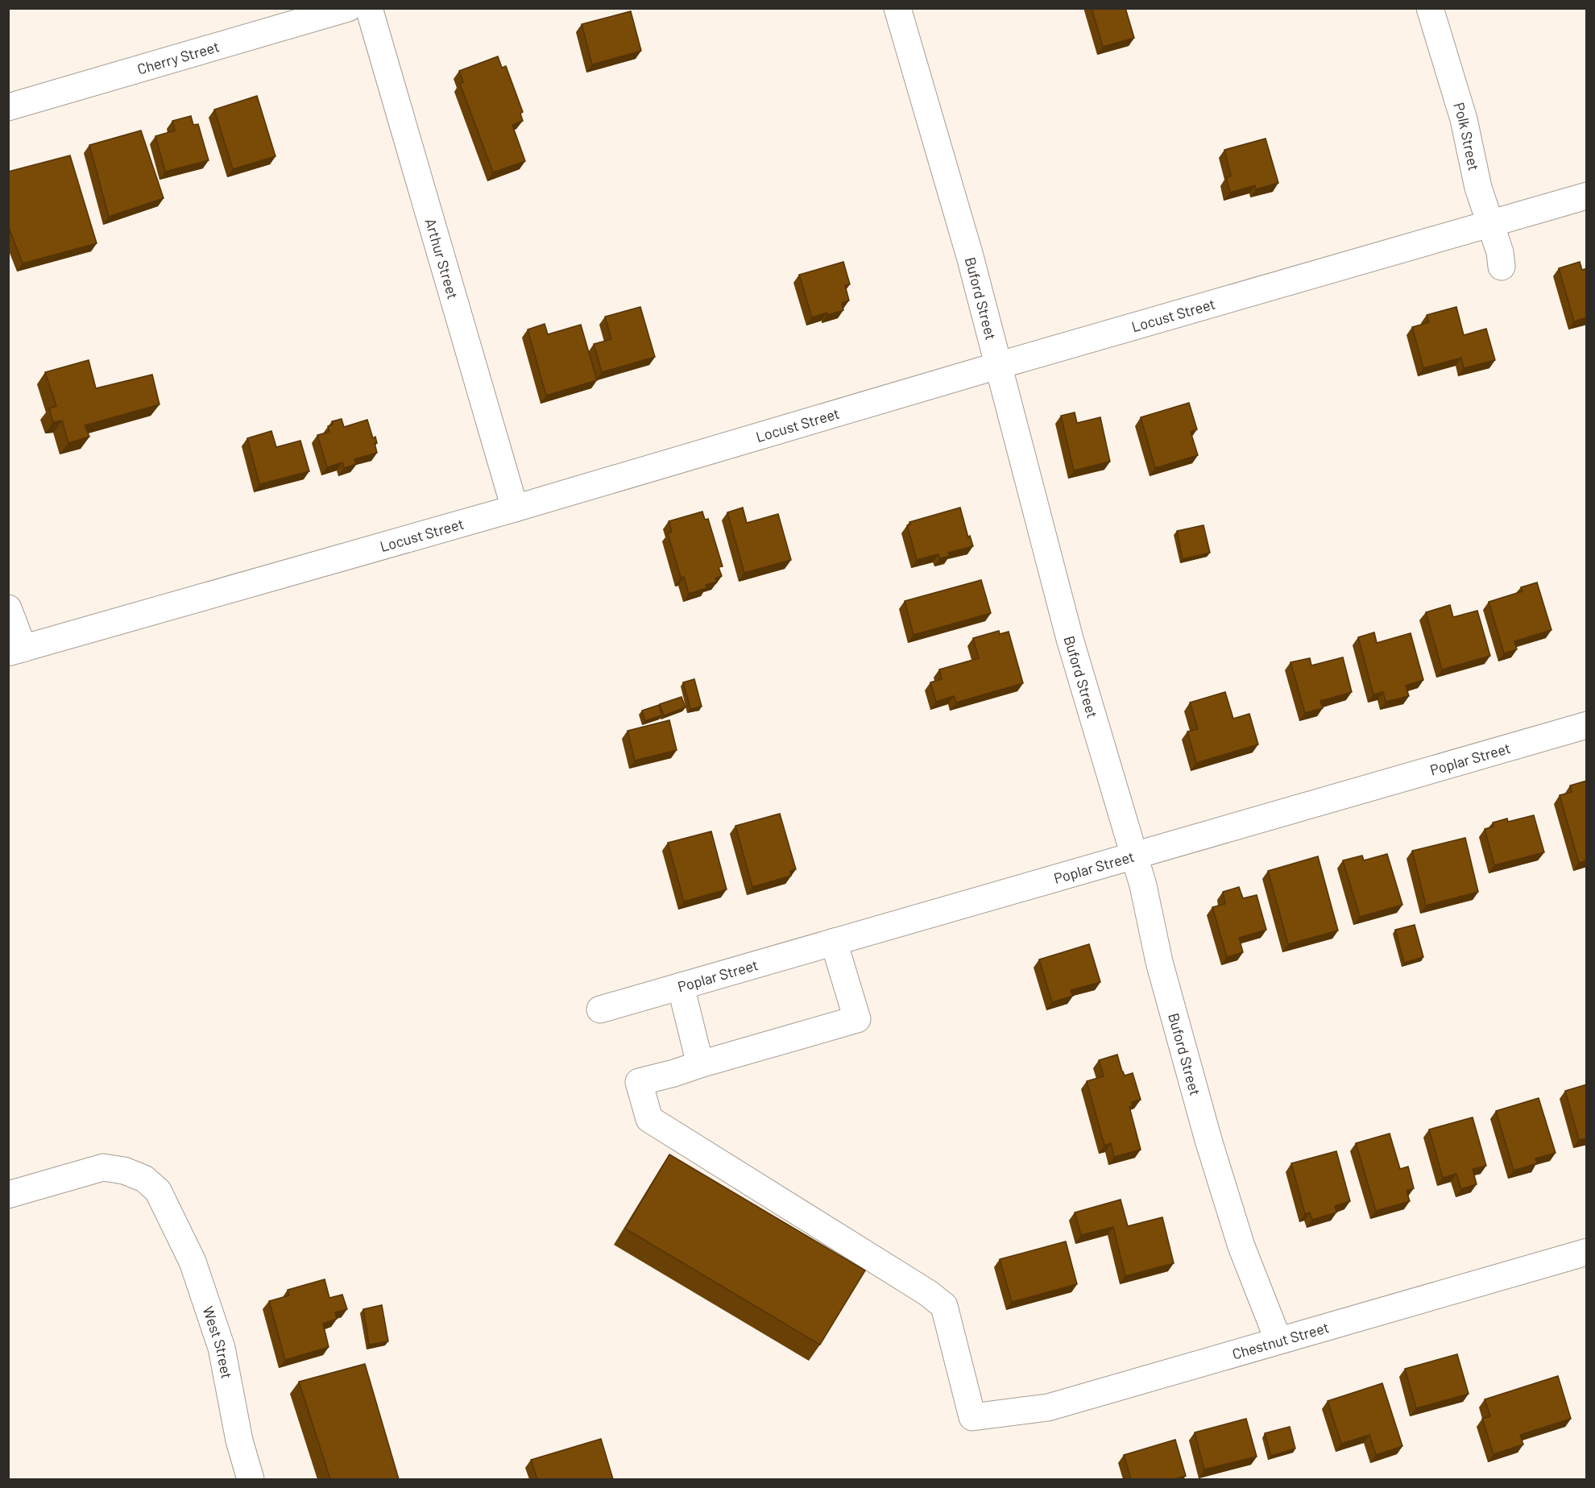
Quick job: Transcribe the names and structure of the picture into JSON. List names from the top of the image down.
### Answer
{
  "streets": {
    "street": [
      "Cherry Street",
      "Polk Street",
      "Arthur Street",
      "Buford Street",
      "Locust Street",
      "Poplar Street",
      "Chestnut Street",
      "West Street"
    ]
  },
  "crossings": [
    ["Polk Street", "Locust Street"],
    ["Arthur Street", "Locust Street"],
    ["Buford Street", "Locust Street"],
    ["Buford Street", "Poplar Street"],
    ["Buford Street", "Chestnut Street"]
  ]
}
